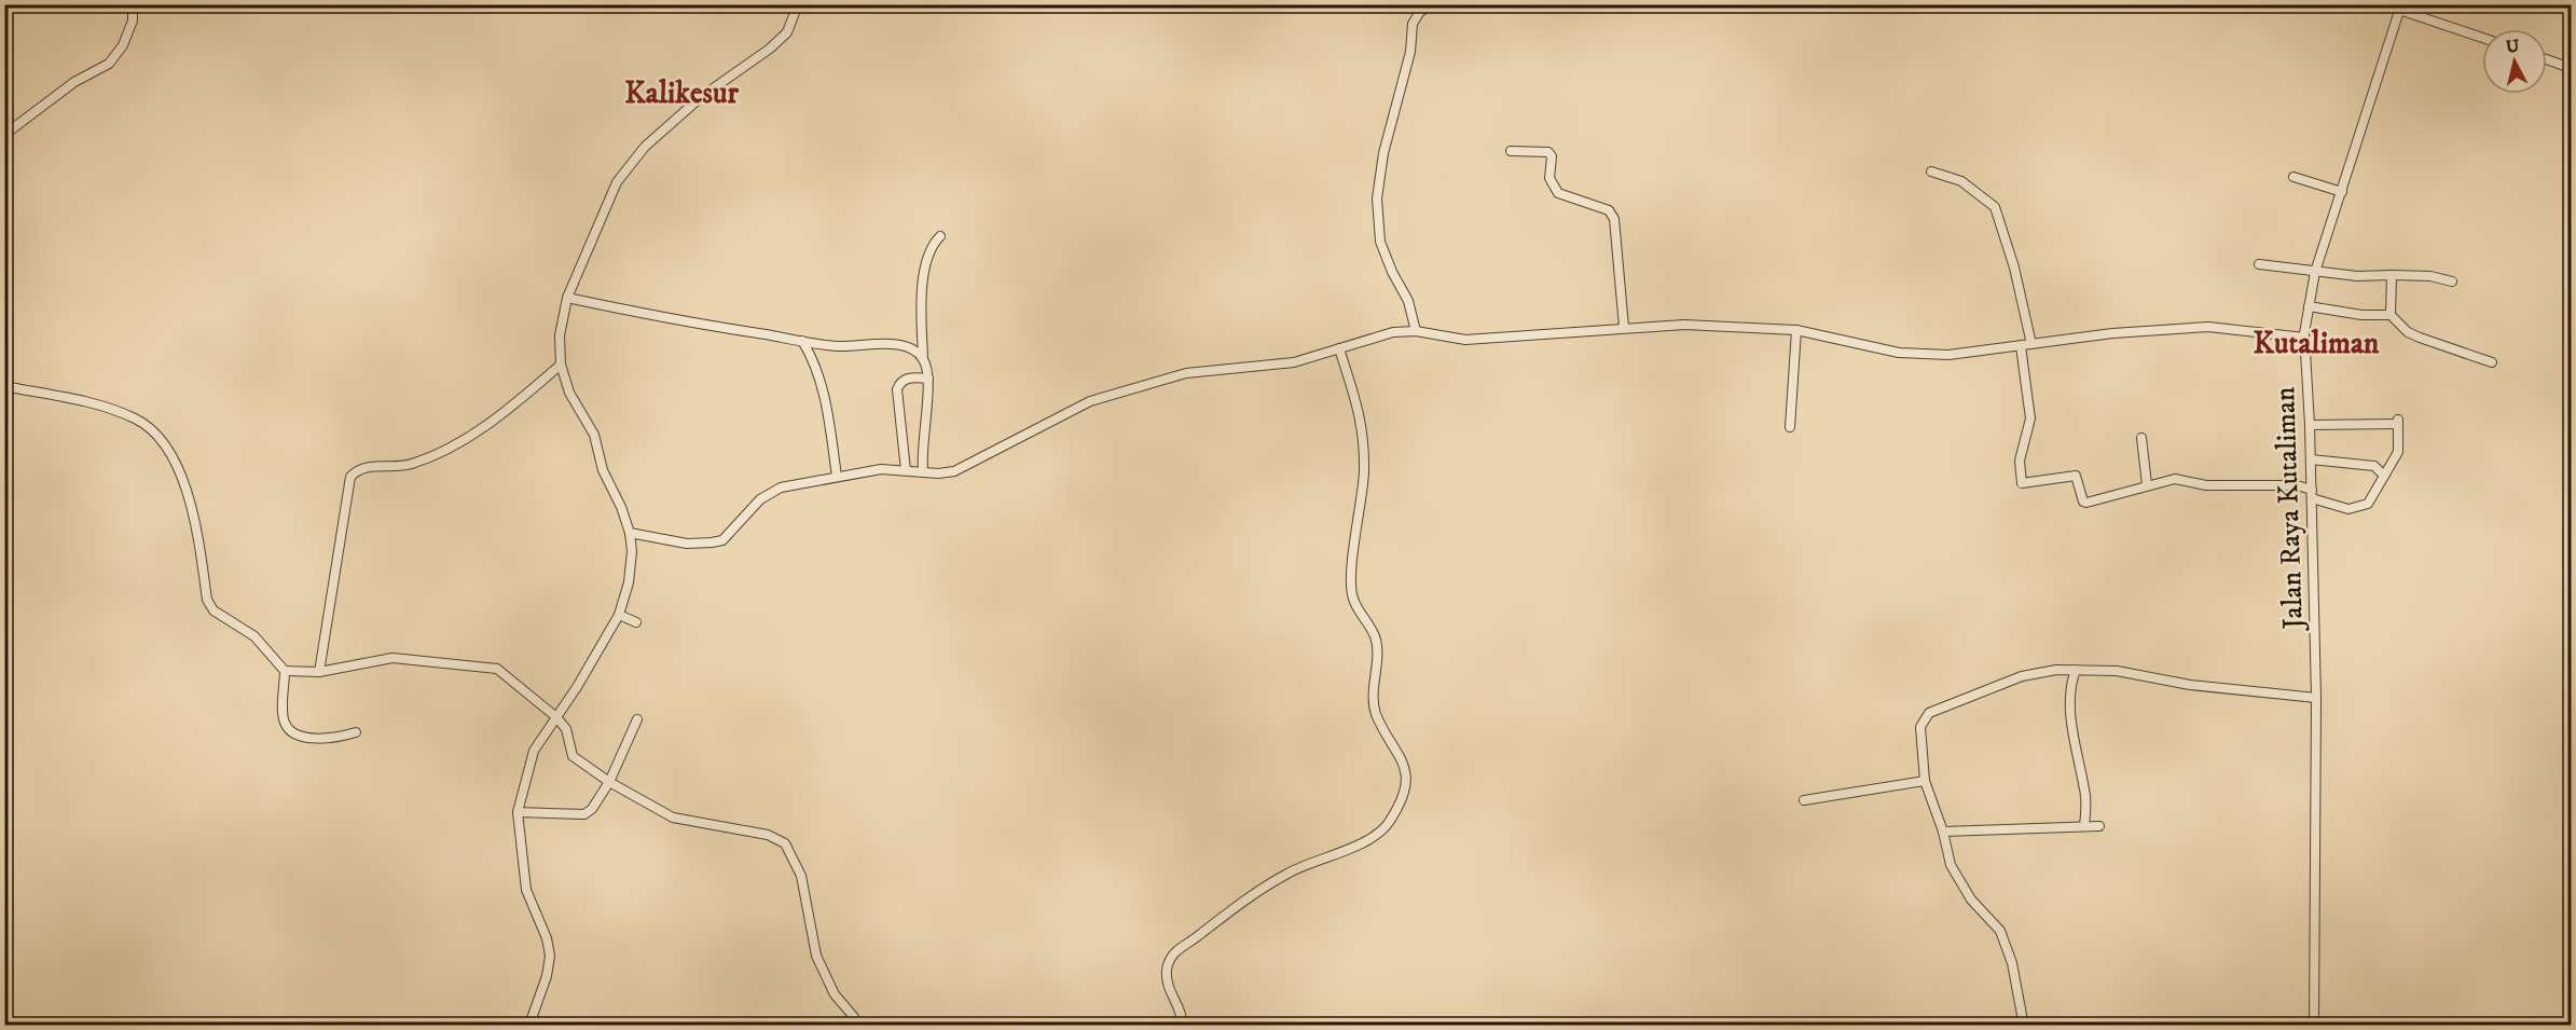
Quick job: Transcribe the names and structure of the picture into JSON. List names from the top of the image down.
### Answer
{
  "streets": {
    "street": ["Jalan Raya Kutaliman"]
  },
  "districts": ["Kalikesur", "Kutaliman"],
  "north": "top"
}
